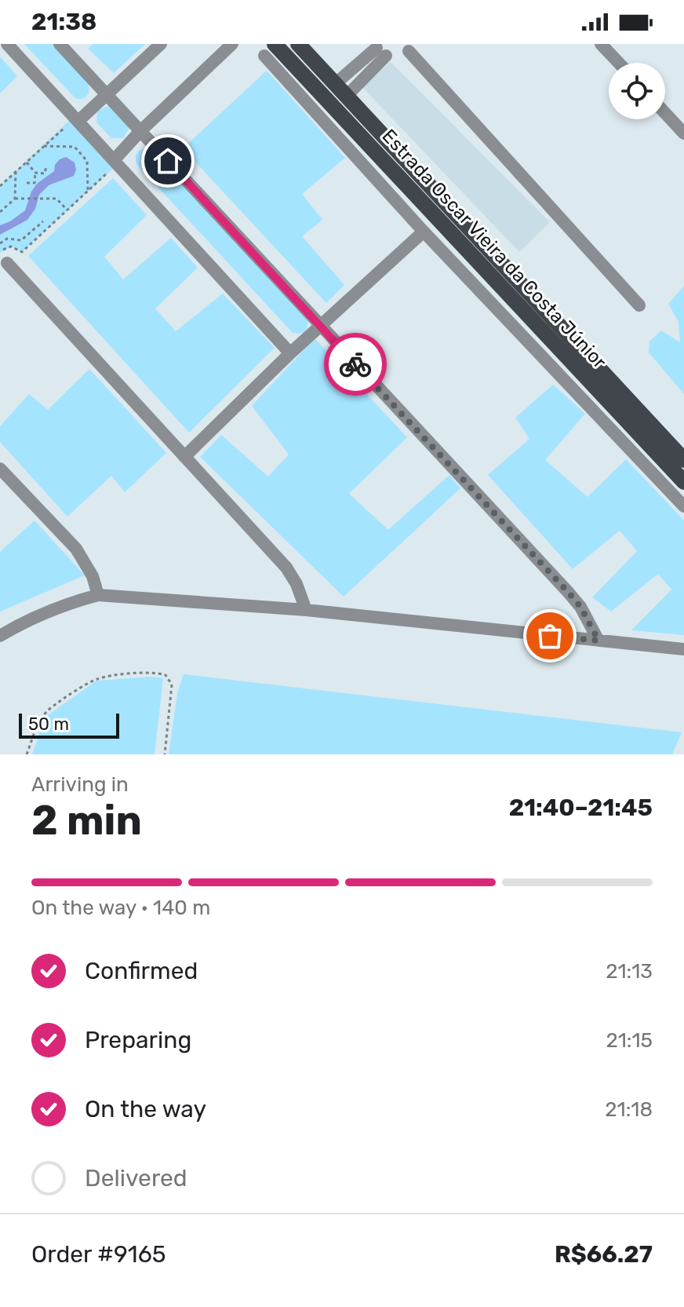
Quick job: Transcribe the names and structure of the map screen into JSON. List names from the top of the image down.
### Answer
{
  "streets": {
    "main road": ["Estrada Oscar Vieira da Costa Júnior"]
  },
  "scale_bar": "50 m",
  "page": {
    "status": "21:38",
    "scale": "50 m",
    "heading": ["2 min", "Arriving in", "21:40–21:45"],
    "panel": ["Order #9165", "R$66.27"],
    "bar": "On the way · 140 m",
    "list": [
      ["Confirmed", "21:13"],
      ["Preparing", "21:15"],
      ["On the way", "21:18"],
      "Delivered"
    ]
  }
}
